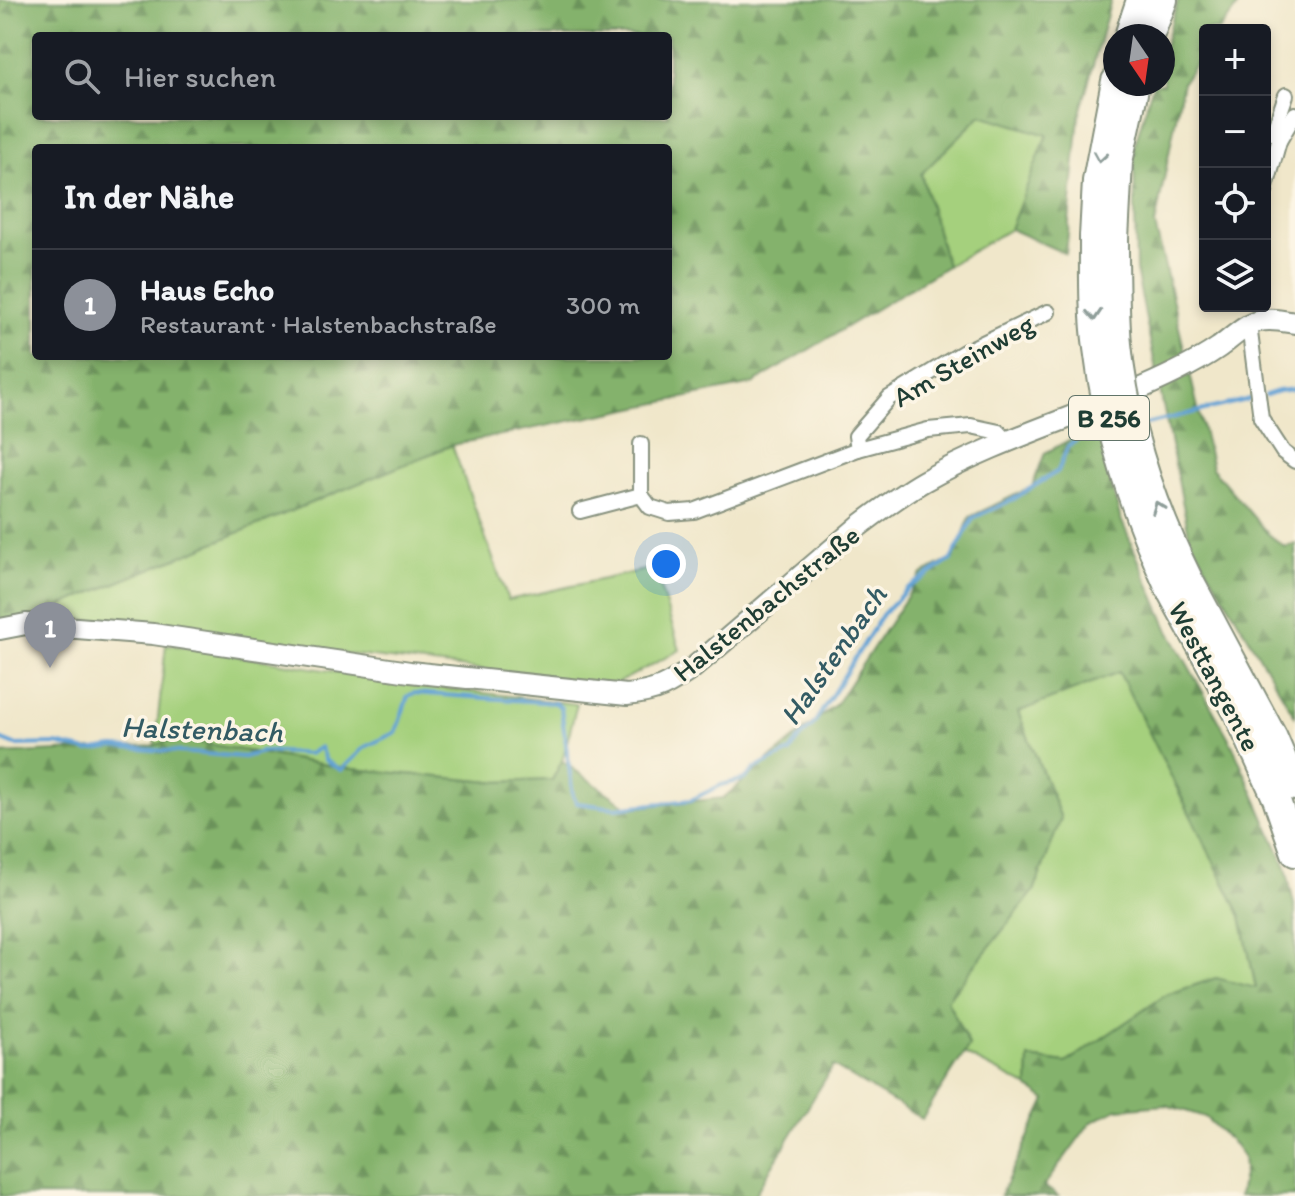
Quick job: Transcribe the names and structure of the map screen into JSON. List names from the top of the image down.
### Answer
{
  "streets": {
    "highway": ["B 256", "Westtangente"],
    "street": ["Am Steinweg", "Halstenbachstraße"]
  },
  "crossings": [
    ["Am Steinweg", "Halstenbachstraße"],
    ["B 256", "Westtangente"]
  ],
  "water": ["Halstenbach"],
  "north": "bottom",
  "page": {
    "map_buttons": ["+", "−"],
    "search": "Hier suchen",
    "heading": "In der Nähe",
    "list": [
      {
        "mark": "1",
        "name": "Haus Echo",
        "note": "Restaurant · Halstenbachstraße",
        "value": "300 m"
      }
    ],
    "pins": "1"
  }
}
